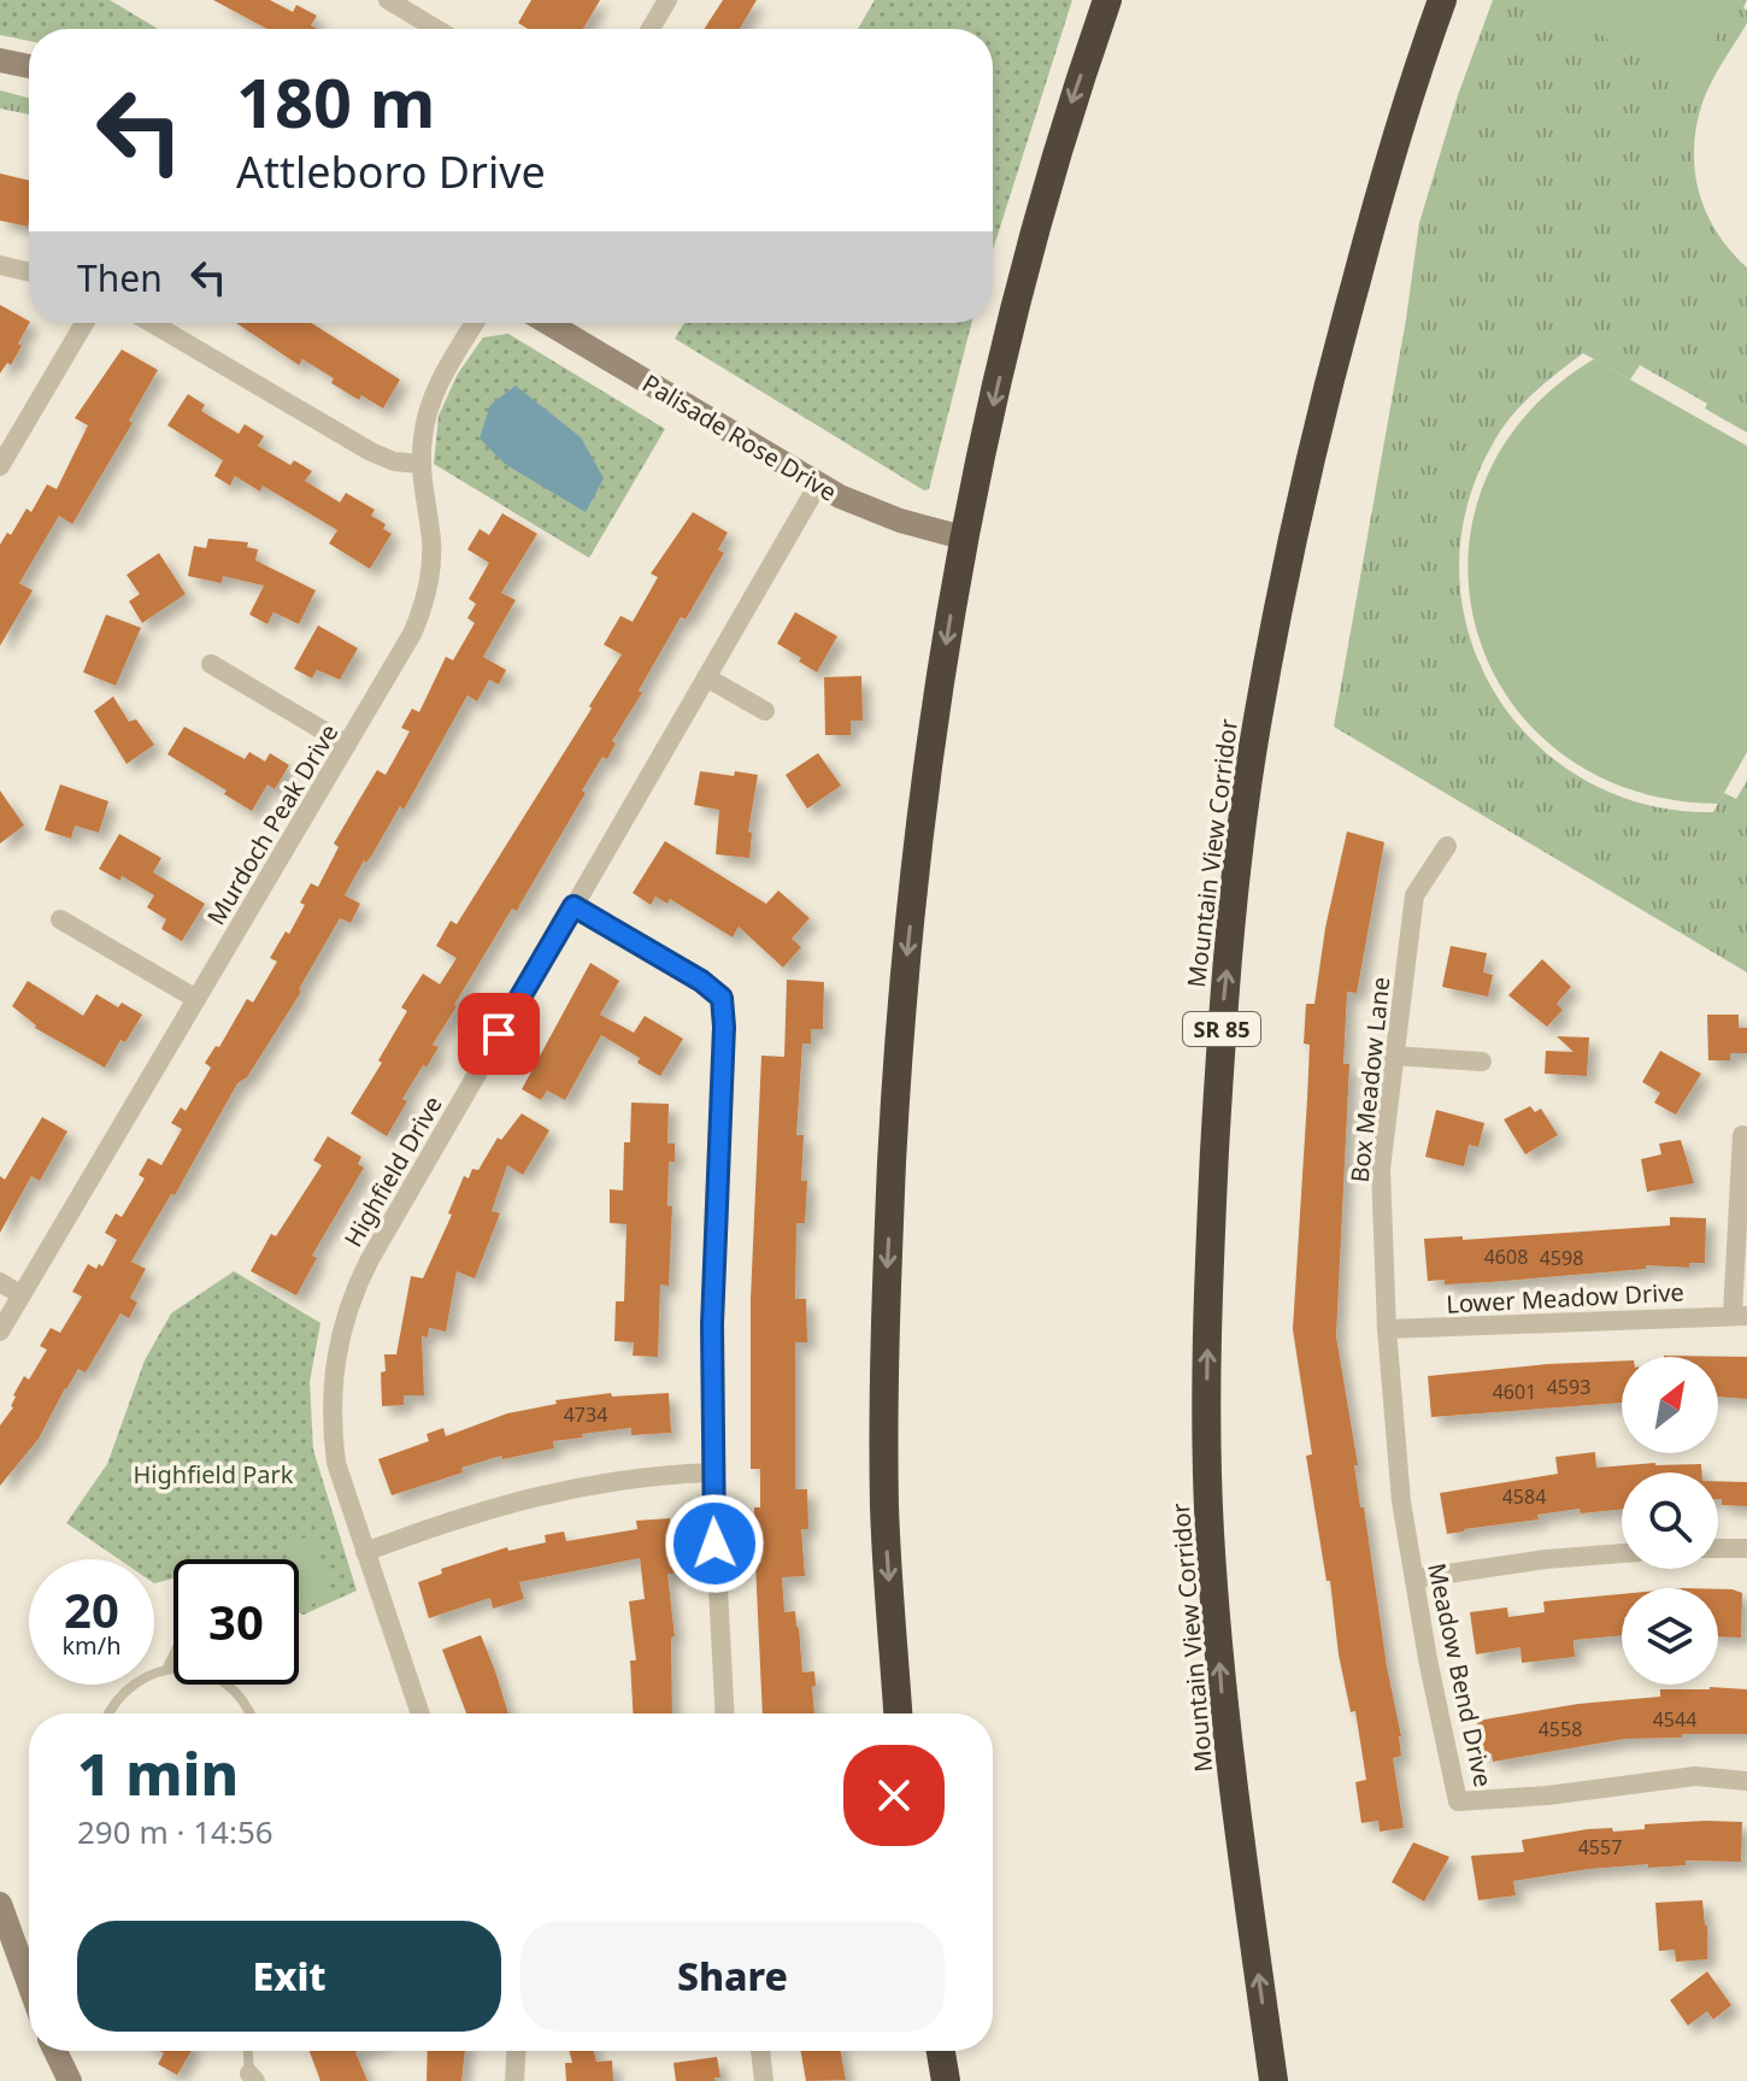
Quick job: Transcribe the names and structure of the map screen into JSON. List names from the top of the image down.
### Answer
{
  "streets": {
    "highway": ["Mountain View Corridor", "SR 85"],
    "street": [
      "Palisade Rose Drive",
      "Murdoch Peak Drive",
      "Box Meadow Lane",
      "Highfield Drive",
      "Lower Meadow Drive",
      "Meadow Bend Drive"
    ]
  },
  "crossings": [
    ["Palisade Rose Drive", "Highfield Drive"],
    ["Box Meadow Lane", "Lower Meadow Drive"],
    ["Box Meadow Lane", "Meadow Bend Drive"],
    ["Lower Meadow Drive", "Meadow Bend Drive"]
  ],
  "one_way": ["Mountain View Corridor"],
  "parks": ["Highfield Park"],
  "house_numbers": [
    "4608",
    "4598",
    "4593",
    "4601",
    "4734",
    "4584",
    "4544",
    "4558",
    "4557"
  ],
  "north": "top right",
  "page": {
    "turn": ["180 m", "Attleboro Drive"],
    "then": "Then",
    "speed": "20 km/h",
    "limit": "30",
    "heading": ["1 min", "290 m · 14:56"],
    "buttons": ["Exit", "Share"]
  }
}
